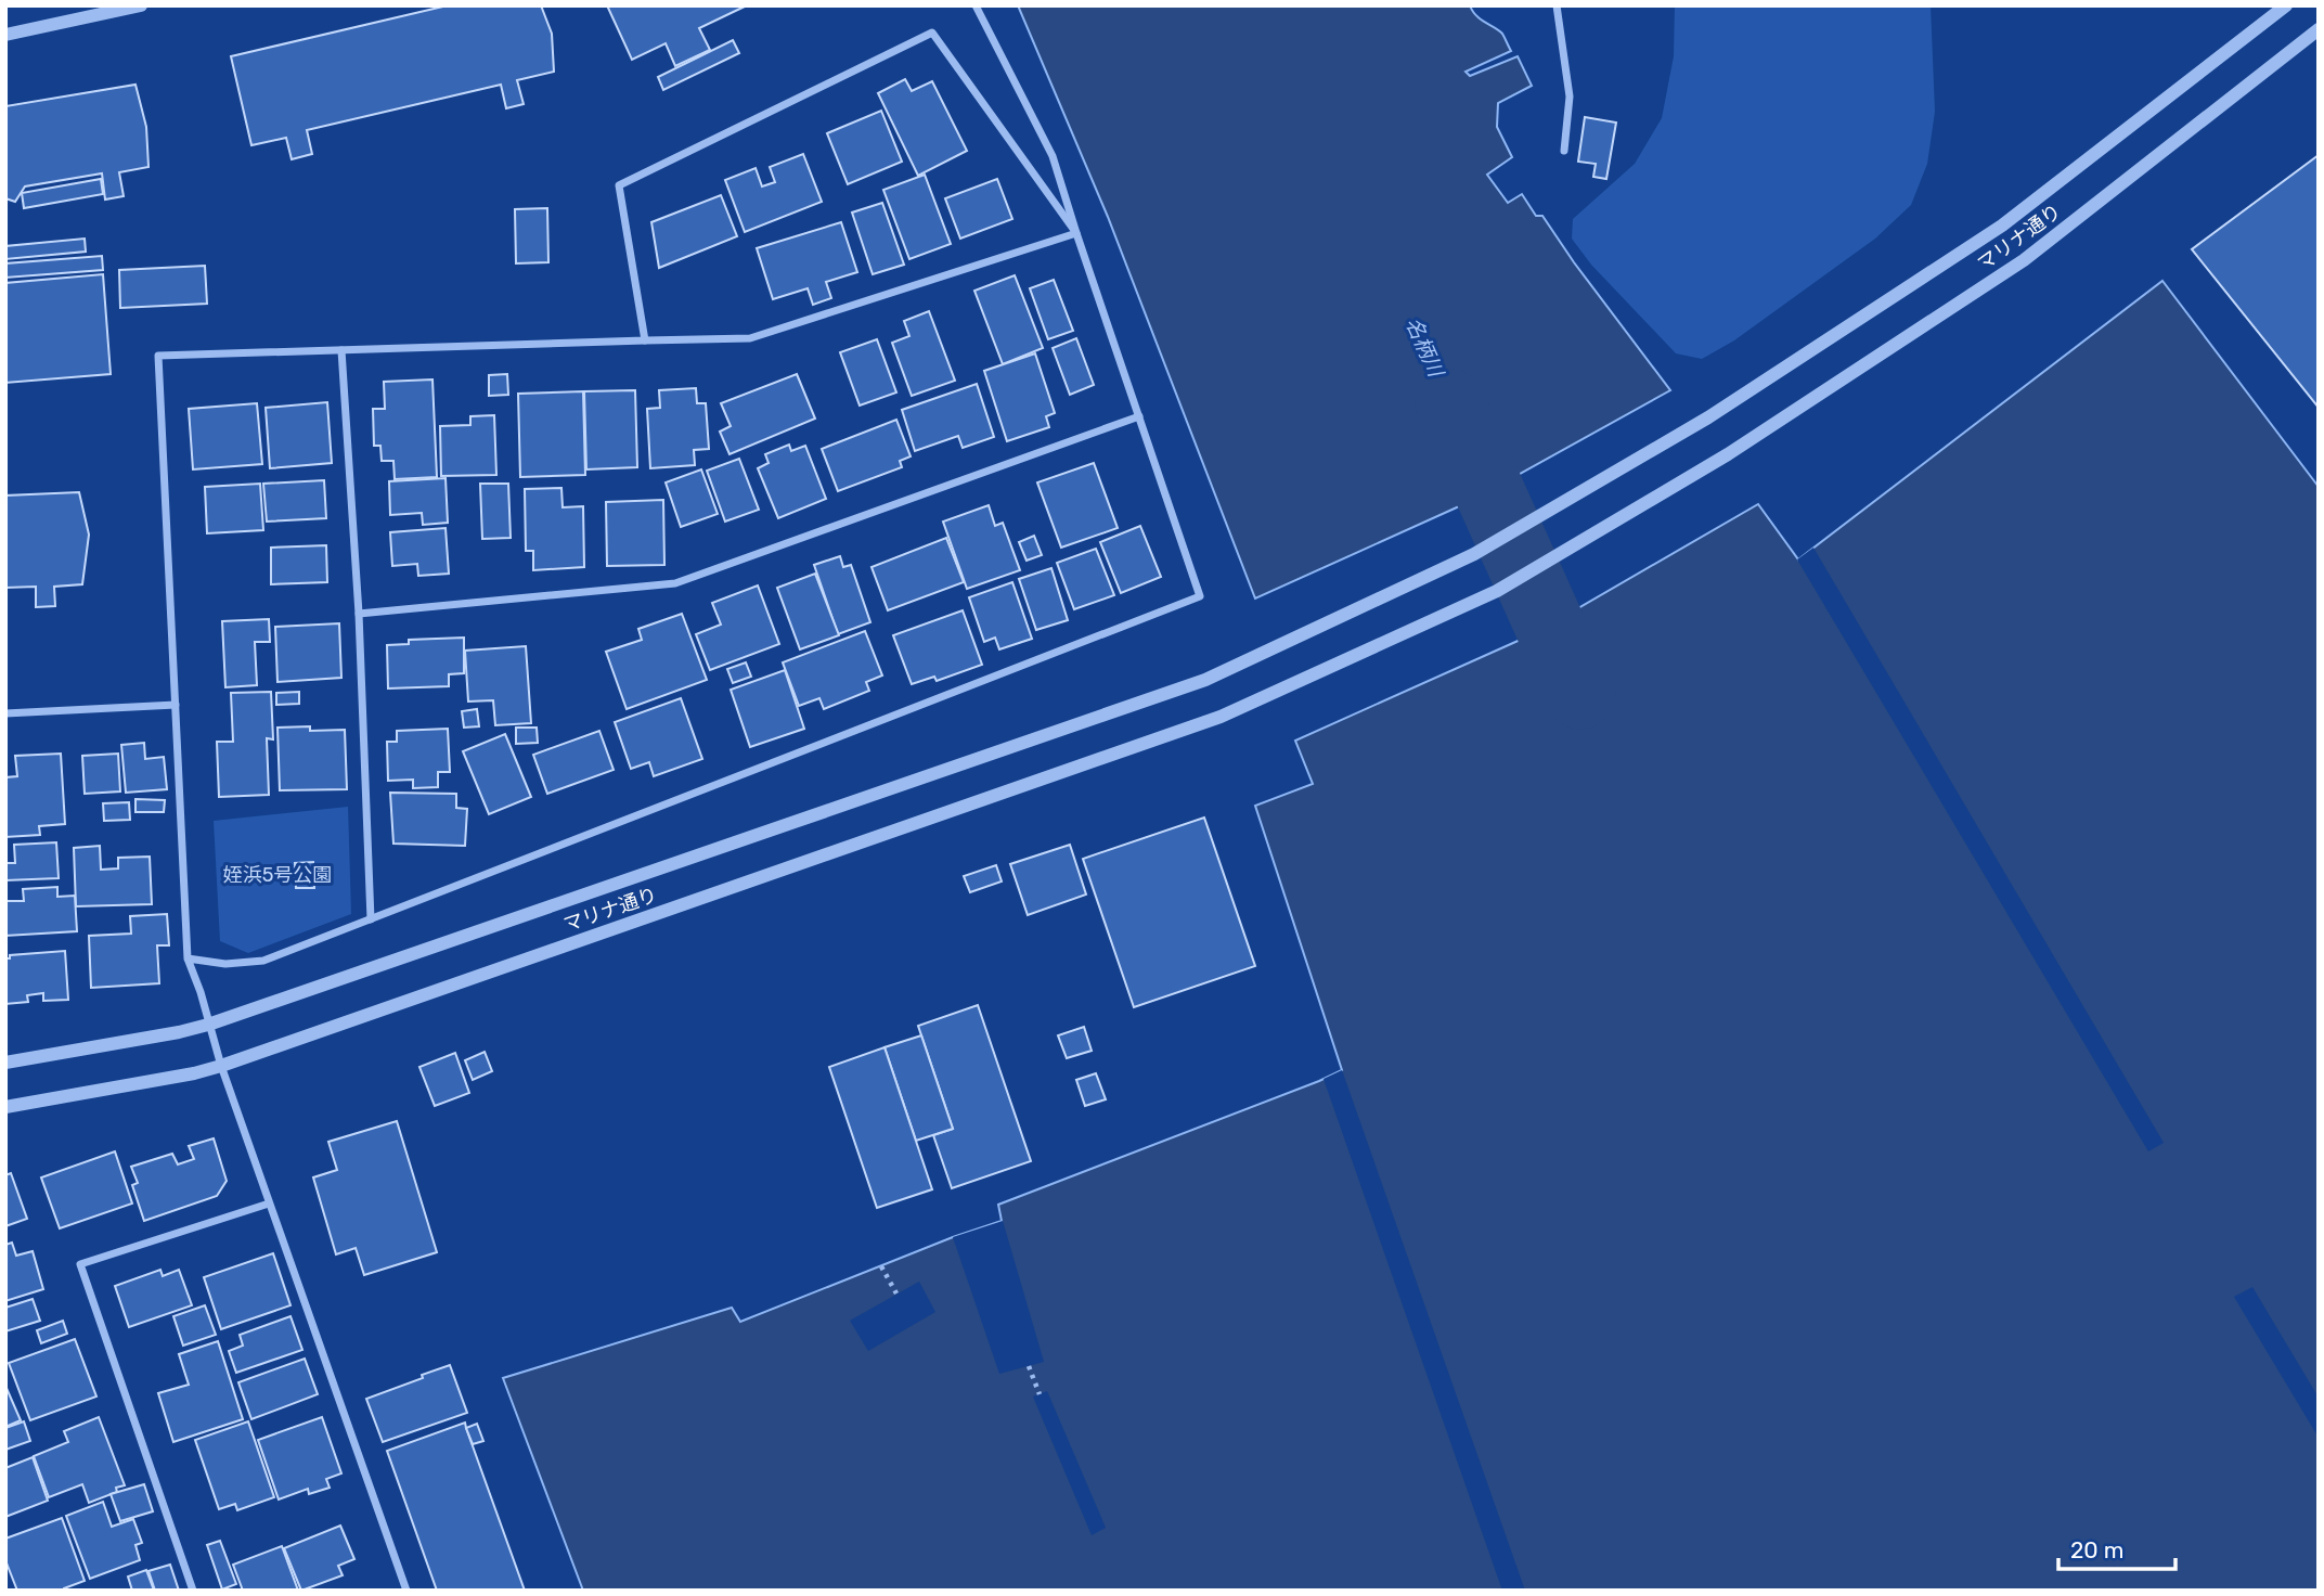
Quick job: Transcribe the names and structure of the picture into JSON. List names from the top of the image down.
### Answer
{
  "streets": {
    "street": ["マリナ通り"]
  },
  "water": ["名柄川"],
  "parks": ["姪浜5号公園"],
  "scale_bar": "20 m"
}
